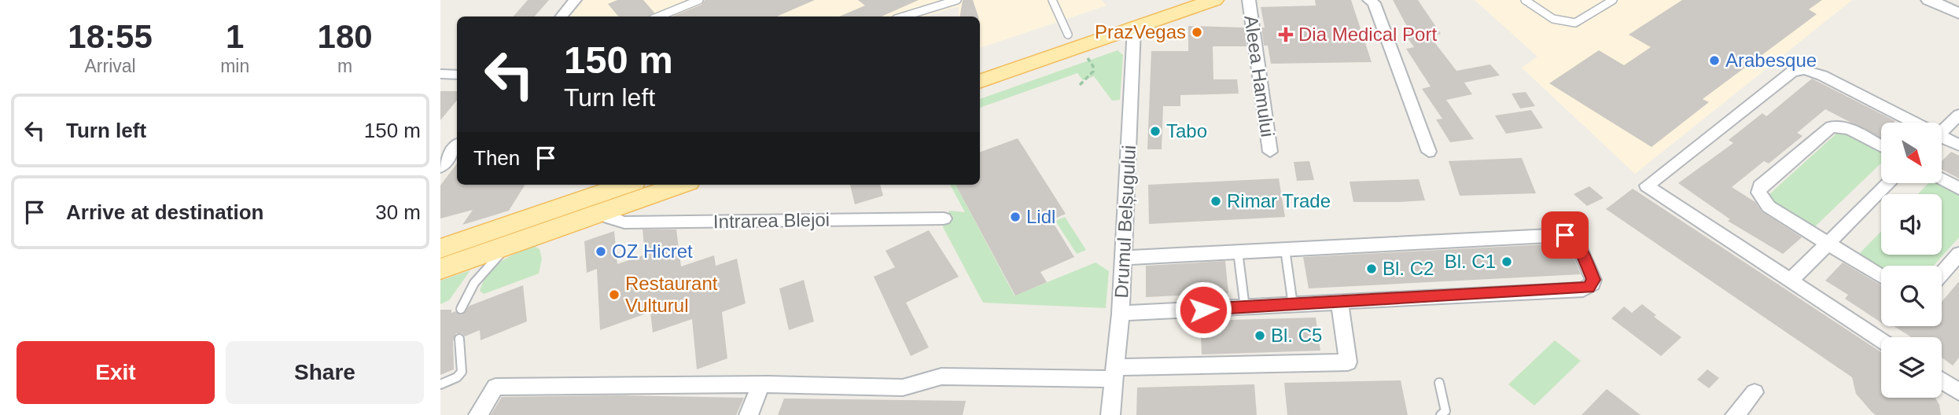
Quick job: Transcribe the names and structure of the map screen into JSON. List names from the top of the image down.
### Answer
{
  "streets": {
    "street": ["Aleea Hamului", "Intrarea Blejoi", "Drumul Belșugului"]
  },
  "places": {
    "other": [
      "PrazVegas",
      "Arabesque",
      "Tabo",
      "Rimar Trade",
      "Lidl",
      "OZ Hicret",
      "Bl. C1",
      "Bl. C2",
      "Restaurant Vulturul",
      "Bl. C5"
    ],
    "health": ["Dia Medical Port"]
  },
  "north": "bottom right",
  "page": {
    "eta": [
      "18:55",
      "Arrival",
      "1",
      "min",
      "180",
      "m"
    ],
    "turn": ["150 m", "Turn left"],
    "list": [
      {
        "name": "Turn left",
        "value": "150 m"
      },
      {
        "name": "Arrive at destination",
        "value": "30 m"
      }
    ],
    "then": "Then",
    "buttons": ["Exit", "Share"]
  }
}
